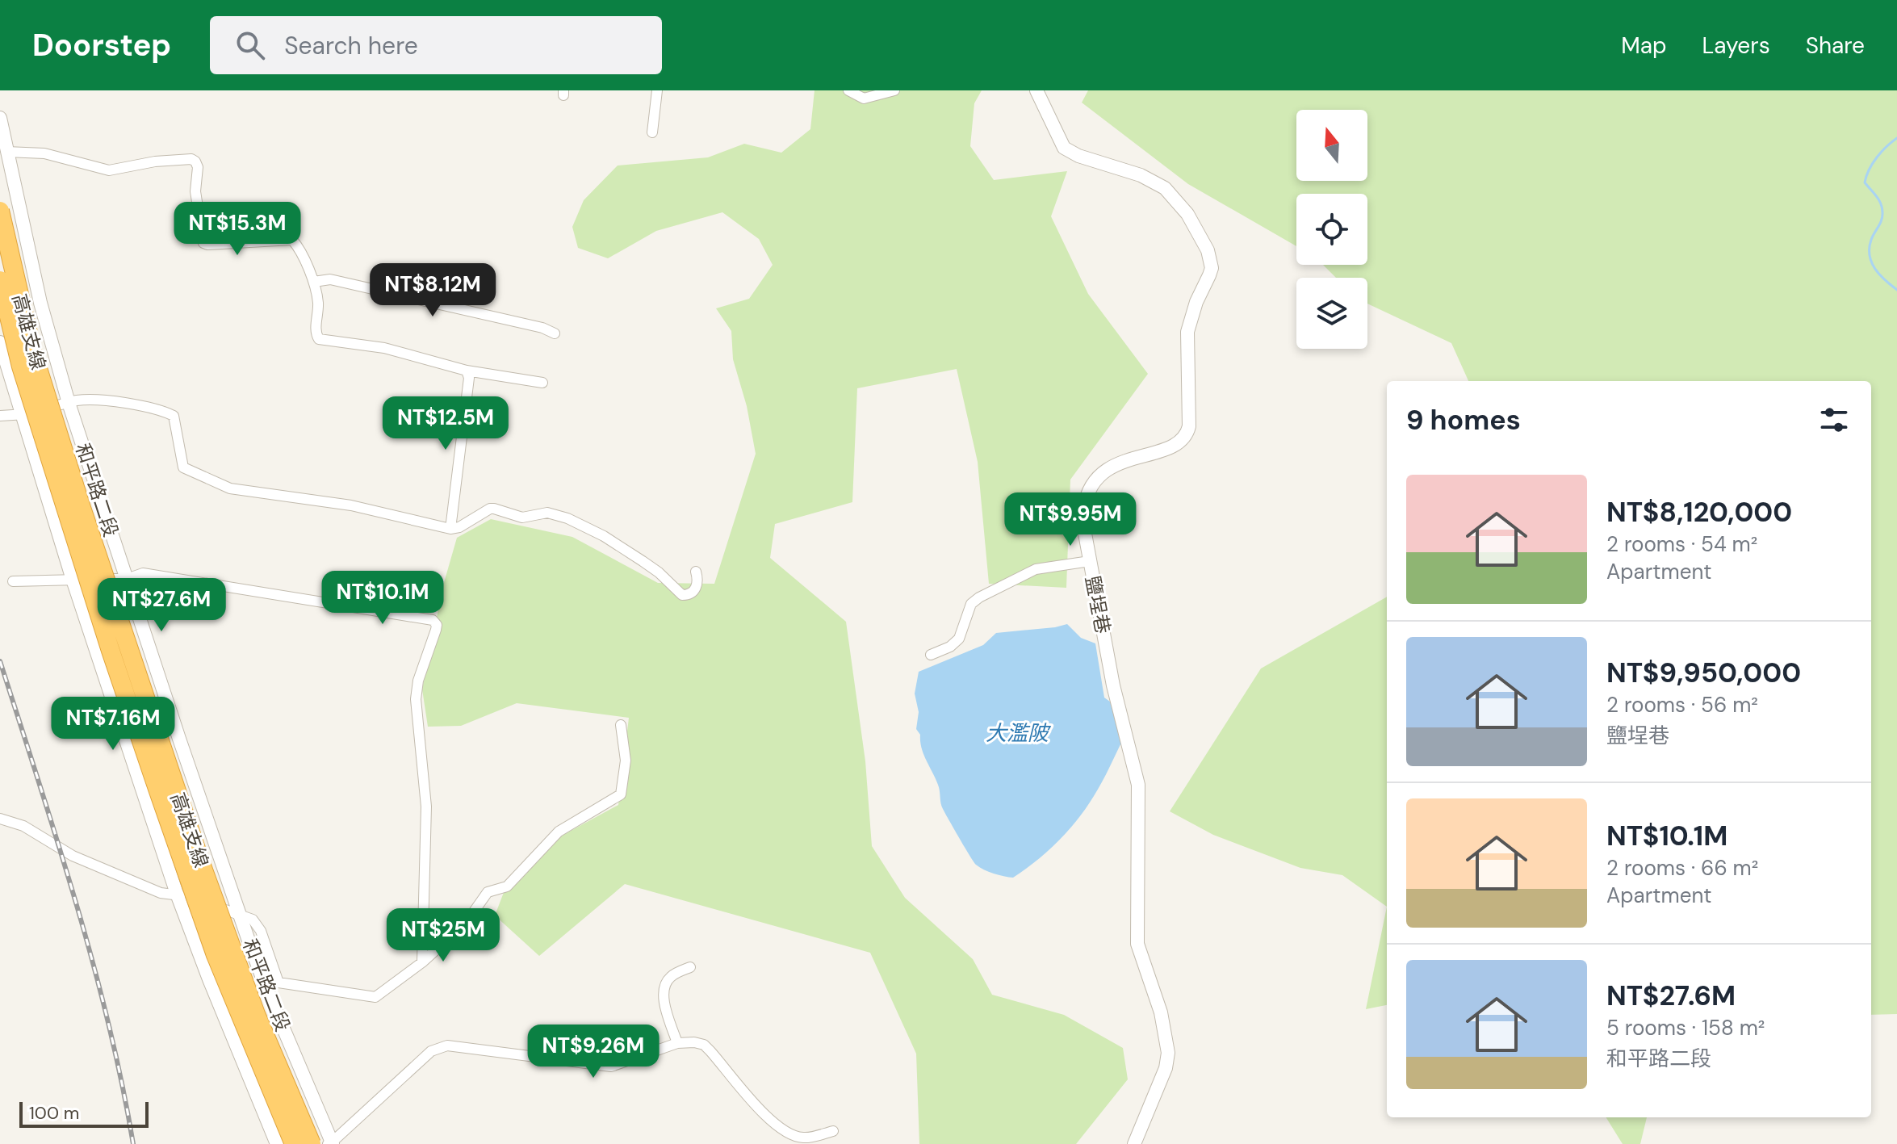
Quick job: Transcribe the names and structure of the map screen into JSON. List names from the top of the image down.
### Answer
{
  "streets": {
    "highway": ["高雄支線"],
    "street": ["和平路二段", "鹽埕巷"]
  },
  "water": ["大濫陂"],
  "scale_bar": "100 m",
  "north": "top",
  "page": {
    "header": "Doorstep",
    "search": "Search here",
    "nav": ["Map", "Layers", "Share"],
    "price": [
      "NT$15.3M",
      "NT$8.12M",
      "NT$12.5M",
      "NT$9.95M",
      "NT$10.1M",
      "NT$27.6M",
      "NT$7.16M",
      "NT$25M",
      "NT$9.26M"
    ],
    "heading": "9 homes",
    "list": [
      {
        "name": "NT$8,120,000",
        "note": "2 rooms · 54 m² · Apartment"
      },
      {
        "name": "NT$9,950,000",
        "note": "2 rooms · 56 m² · 鹽埕巷"
      },
      {
        "name": "NT$10.1M",
        "note": "2 rooms · 66 m² · Apartment"
      },
      {
        "name": "NT$27.6M",
        "note": "5 rooms · 158 m² · 和平路二段"
      }
    ],
    "scale": "100 m"
  }
}
